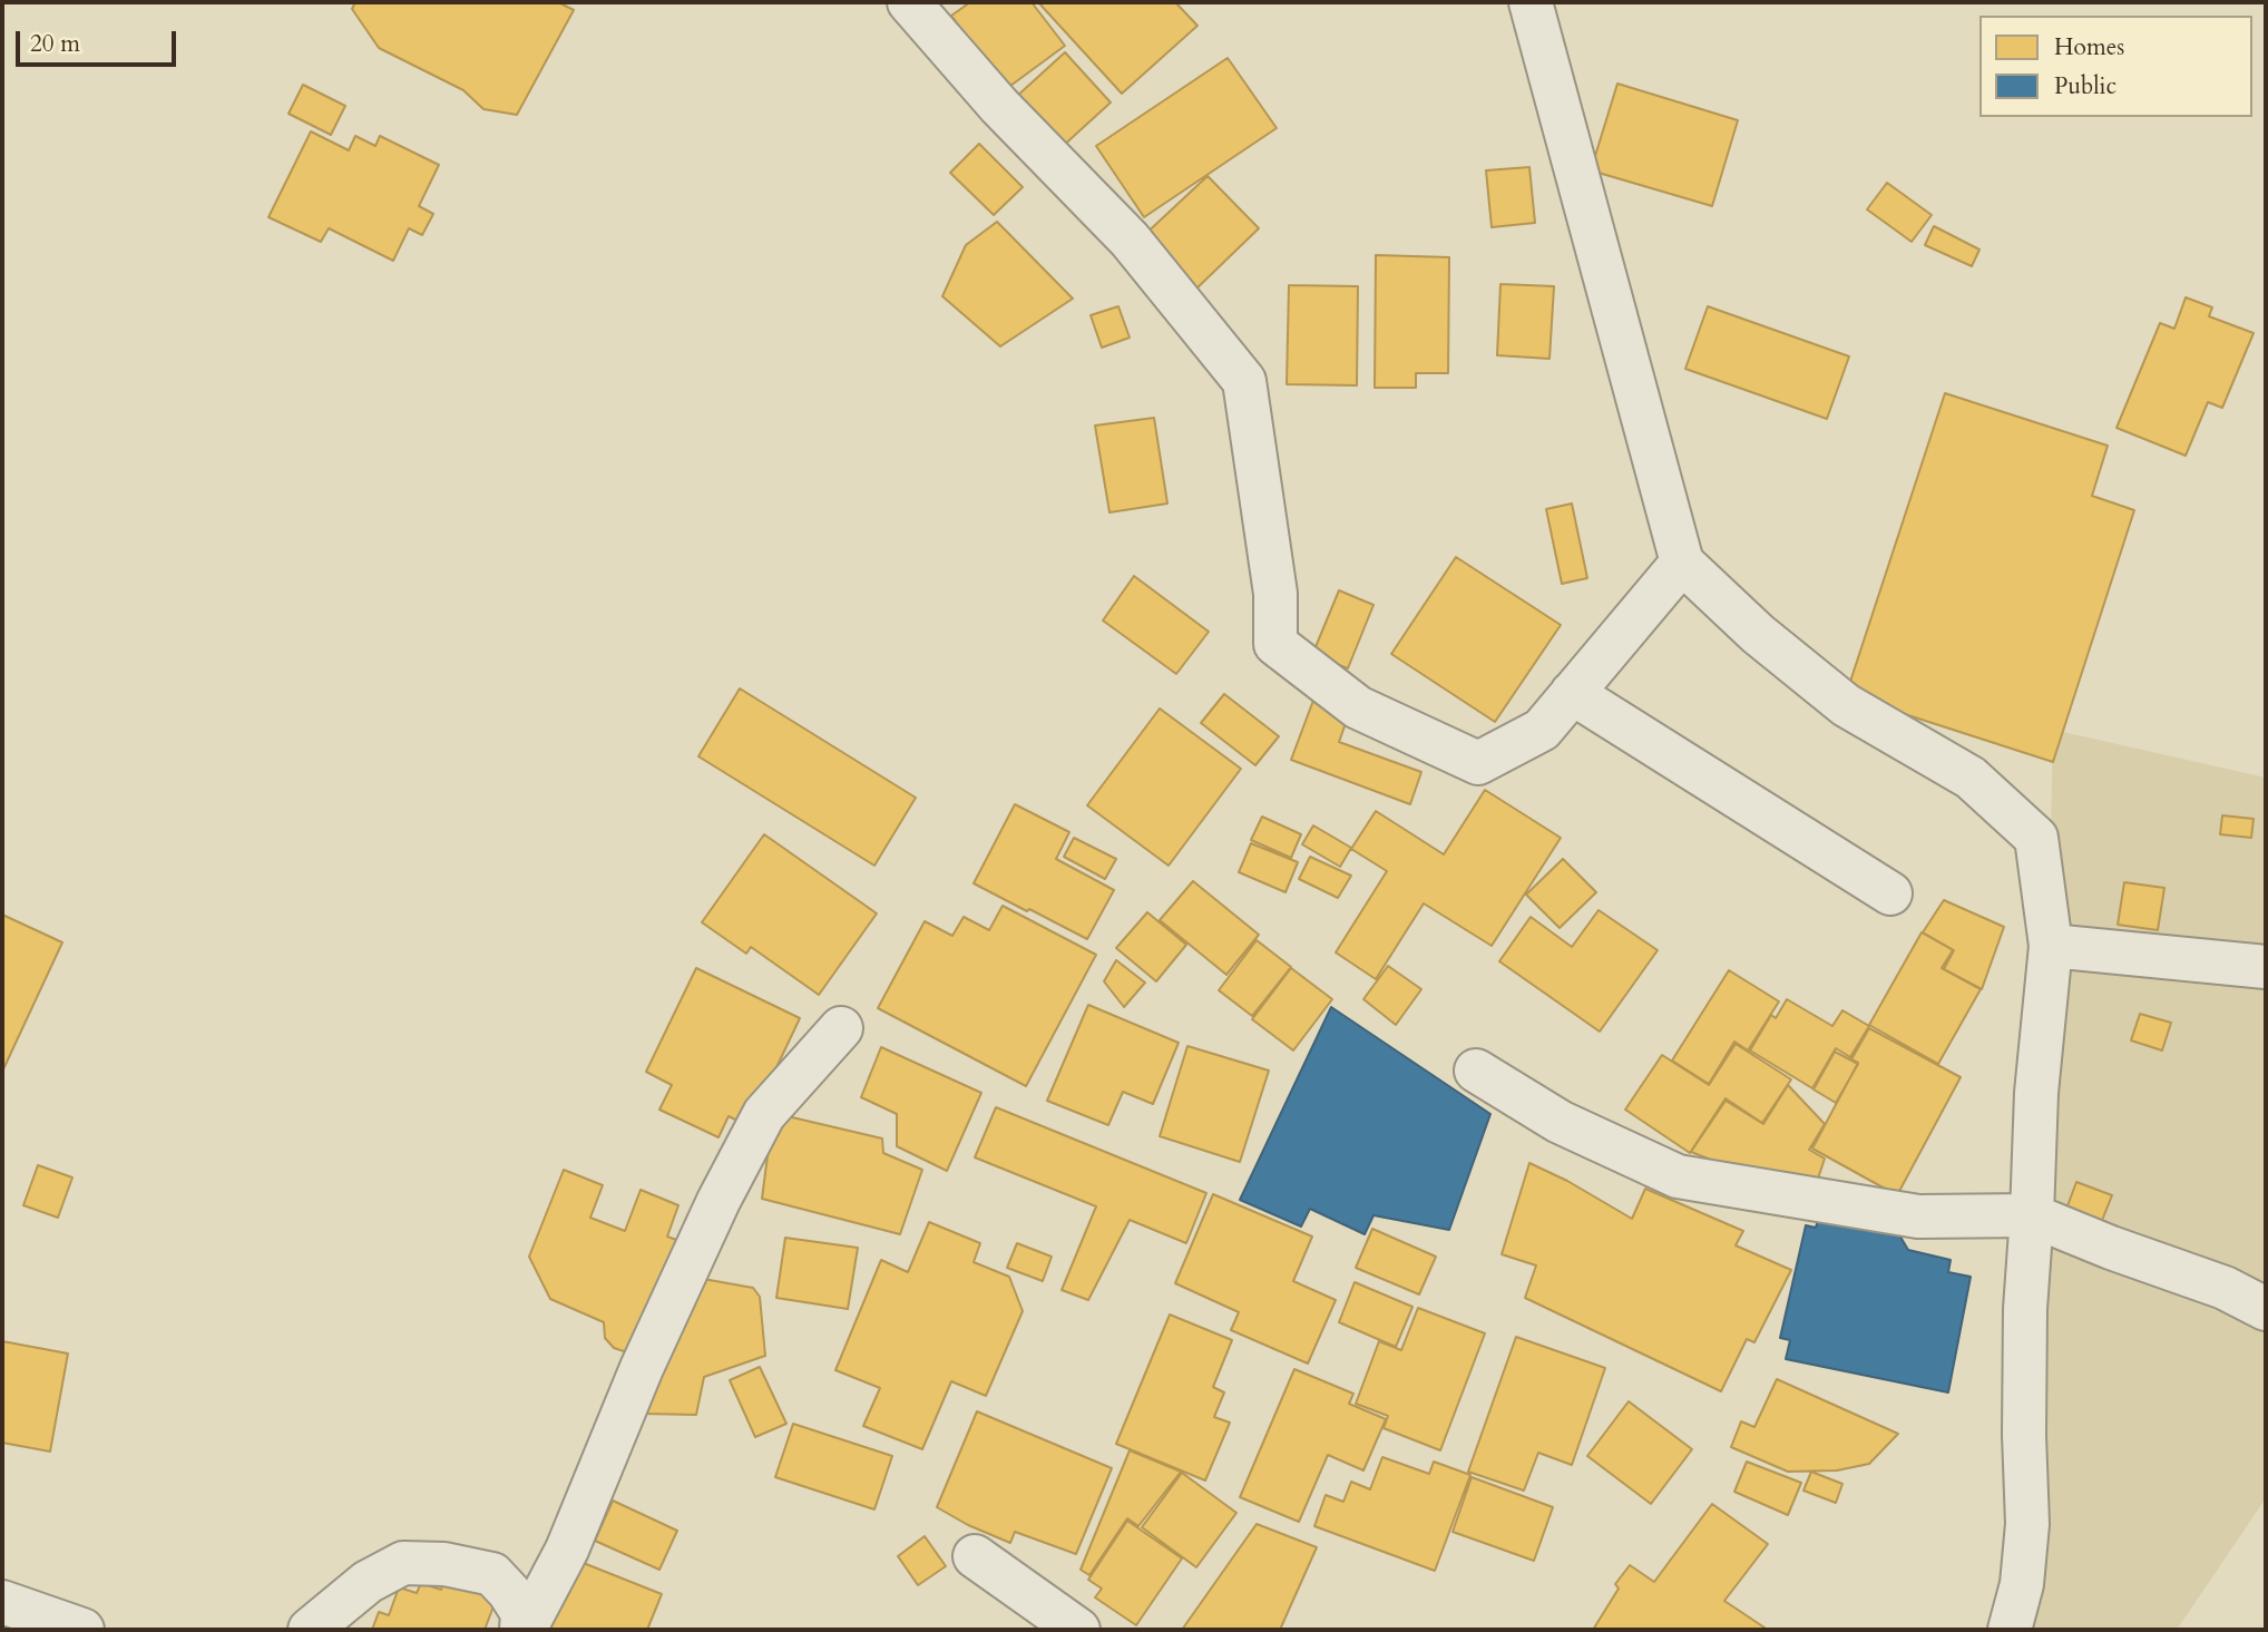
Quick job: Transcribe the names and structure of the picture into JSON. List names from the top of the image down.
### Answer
{
  "legend": ["Homes", "Public"],
  "scale_bar": "20 m"
}
